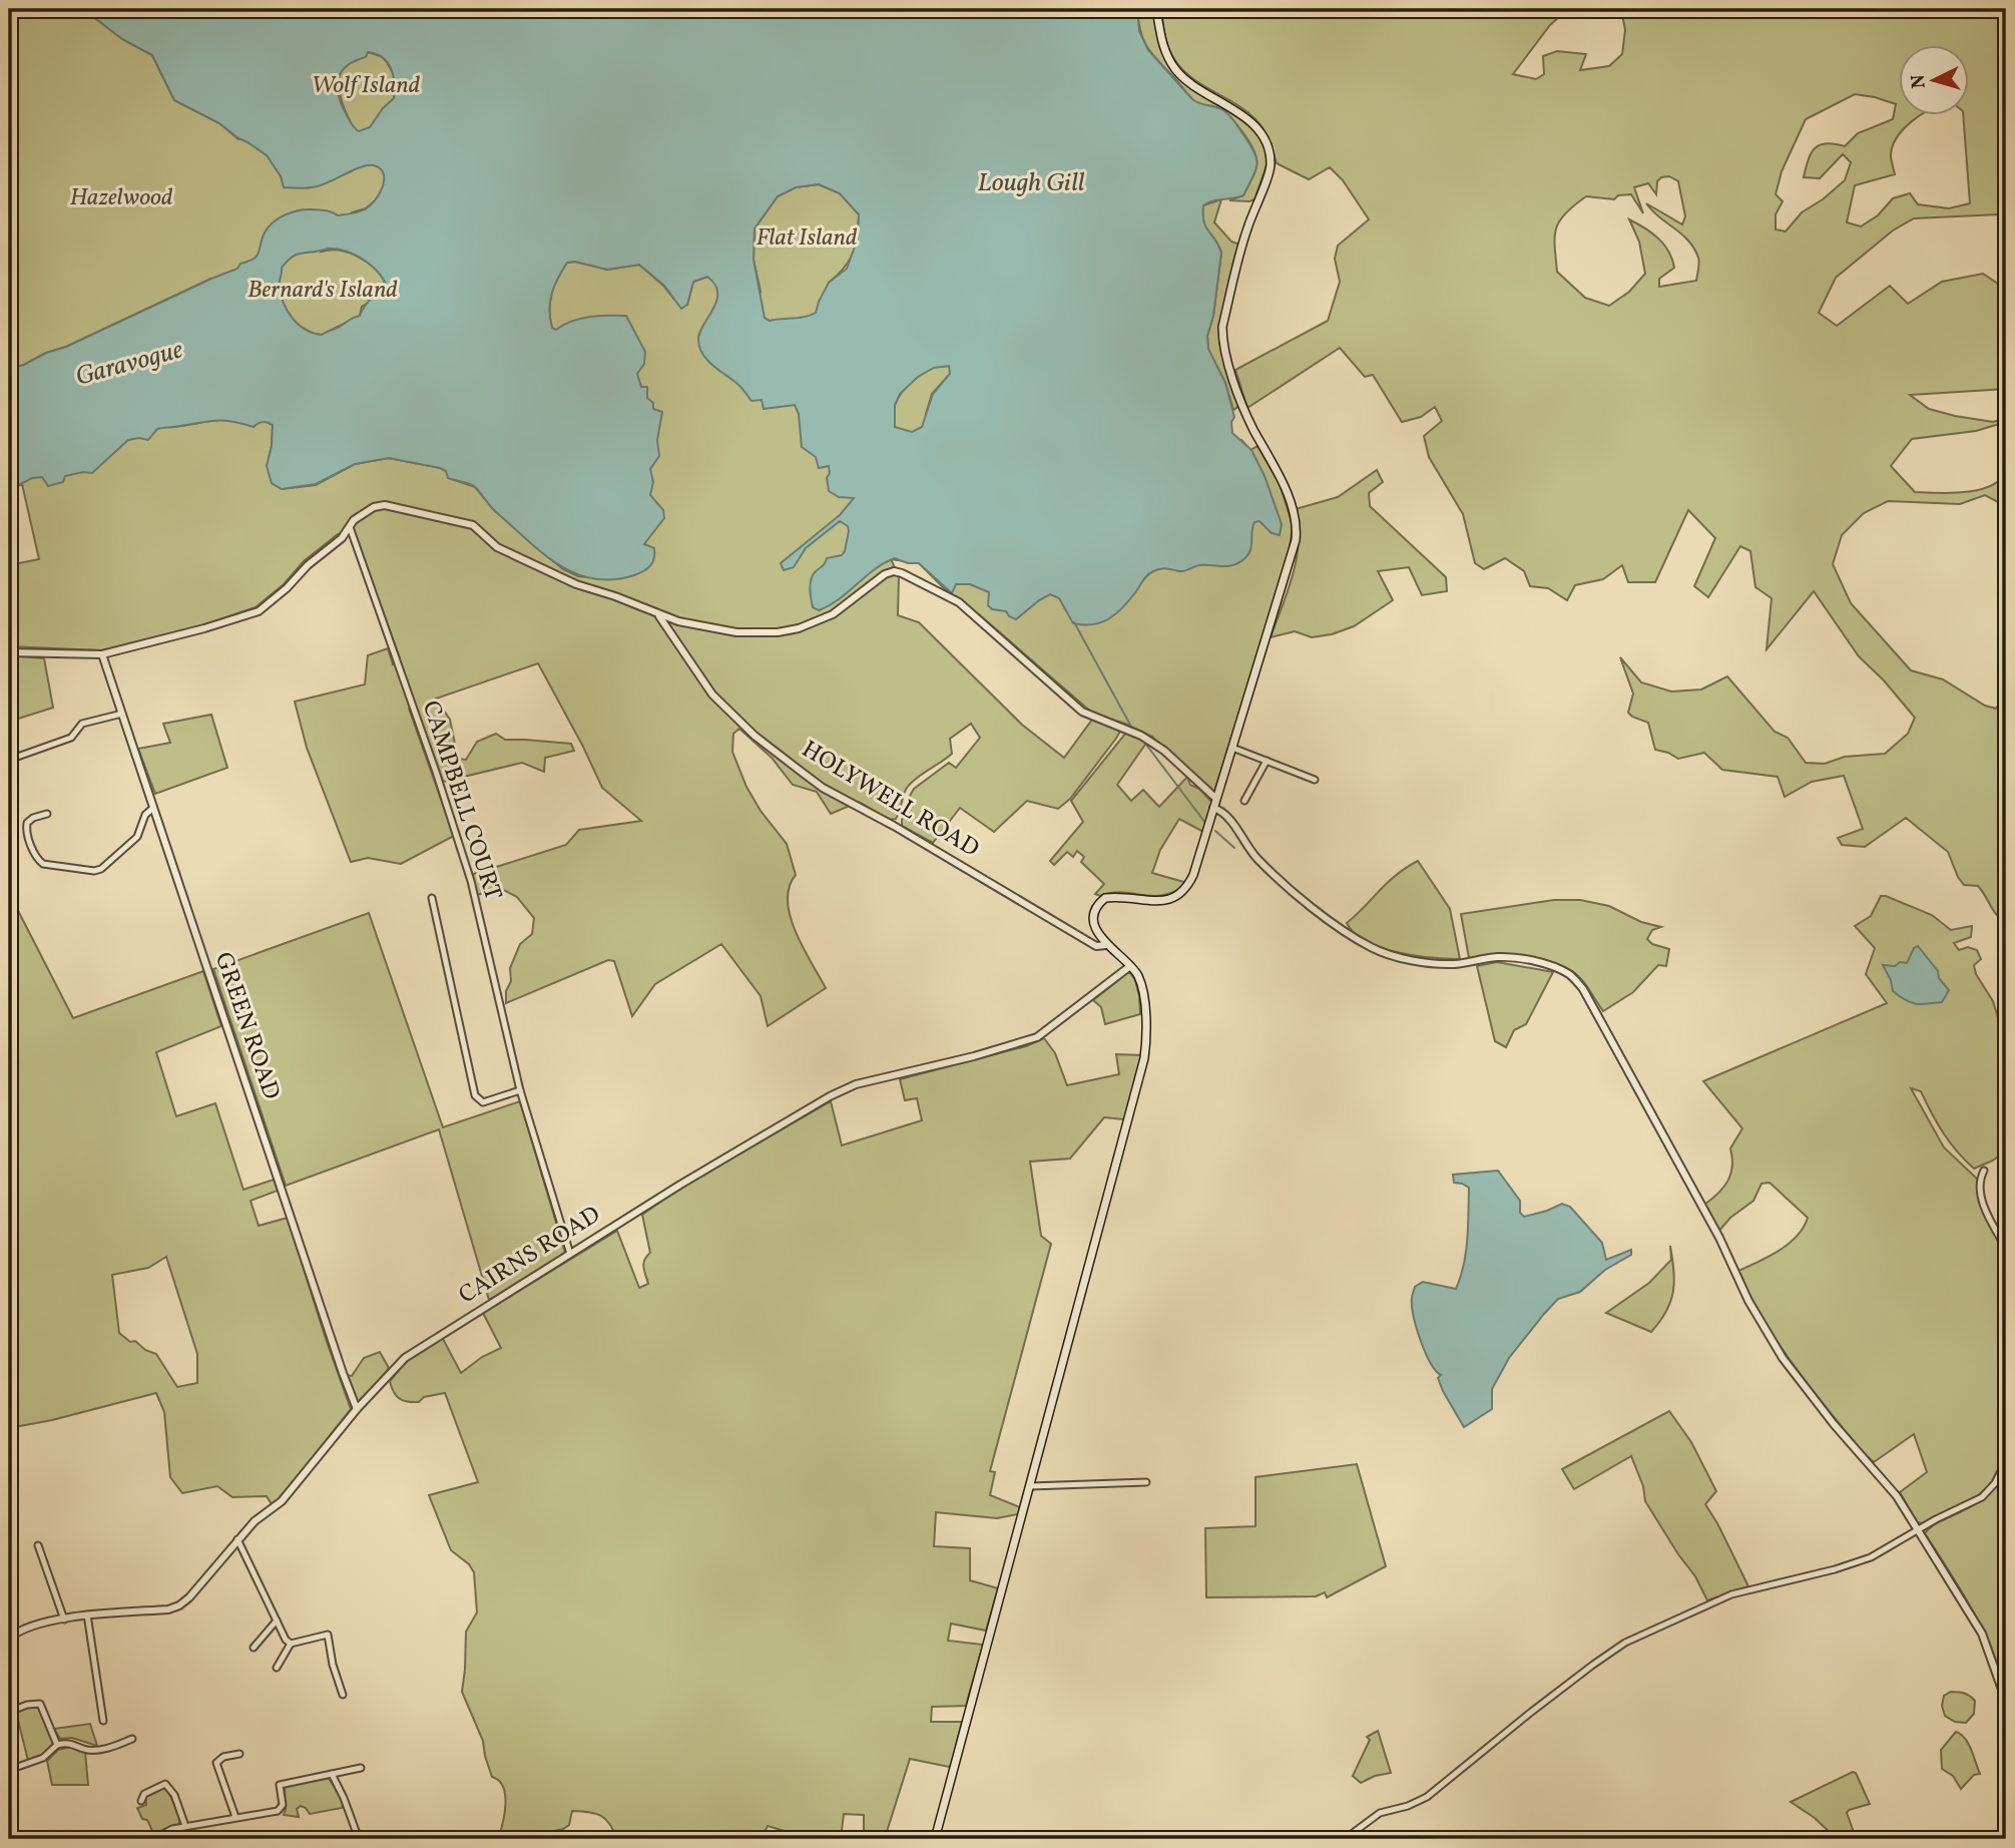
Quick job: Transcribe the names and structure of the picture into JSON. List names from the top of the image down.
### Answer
{
  "streets": {
    "street": [
      "HOLYWELL ROAD",
      "CAMPBELL COURT",
      "GREEN ROAD",
      "CAIRNS ROAD"
    ]
  },
  "crossings": [
    ["CAMPBELL COURT", "CAIRNS ROAD"],
    ["GREEN ROAD", "CAIRNS ROAD"]
  ],
  "water": ["Lough Gill", "Garavogue"],
  "parks": [
    "Wolf Island",
    "Hazelwood",
    "Flat Island",
    "Bernard's Island"
  ],
  "north": "left"
}
